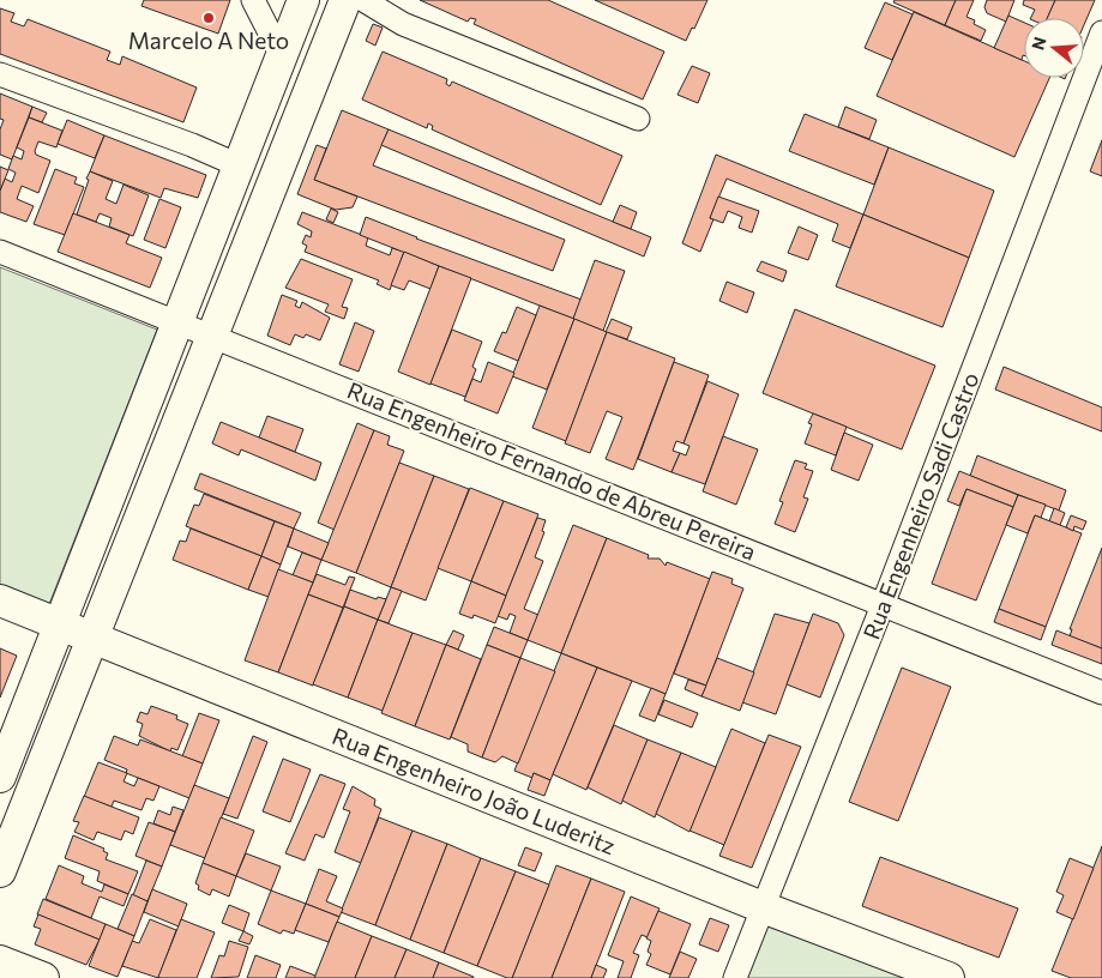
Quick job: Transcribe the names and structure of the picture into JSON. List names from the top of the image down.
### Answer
{
  "streets": {
    "street": ["Rua Engenheiro Fernando de Abreu Pereira", "Rua Engenheiro Sadi Castro", "Rua Engenheiro João Luderitz"]
  },
  "crossings": [
    ["Rua Engenheiro Fernando de Abreu Pereira", "Rua Engenheiro Sadi Castro"],
    ["Rua Engenheiro Sadi Castro", "Rua Engenheiro João Luderitz"]
  ],
  "places": ["Marcelo A Neto"],
  "north": "left"
}
